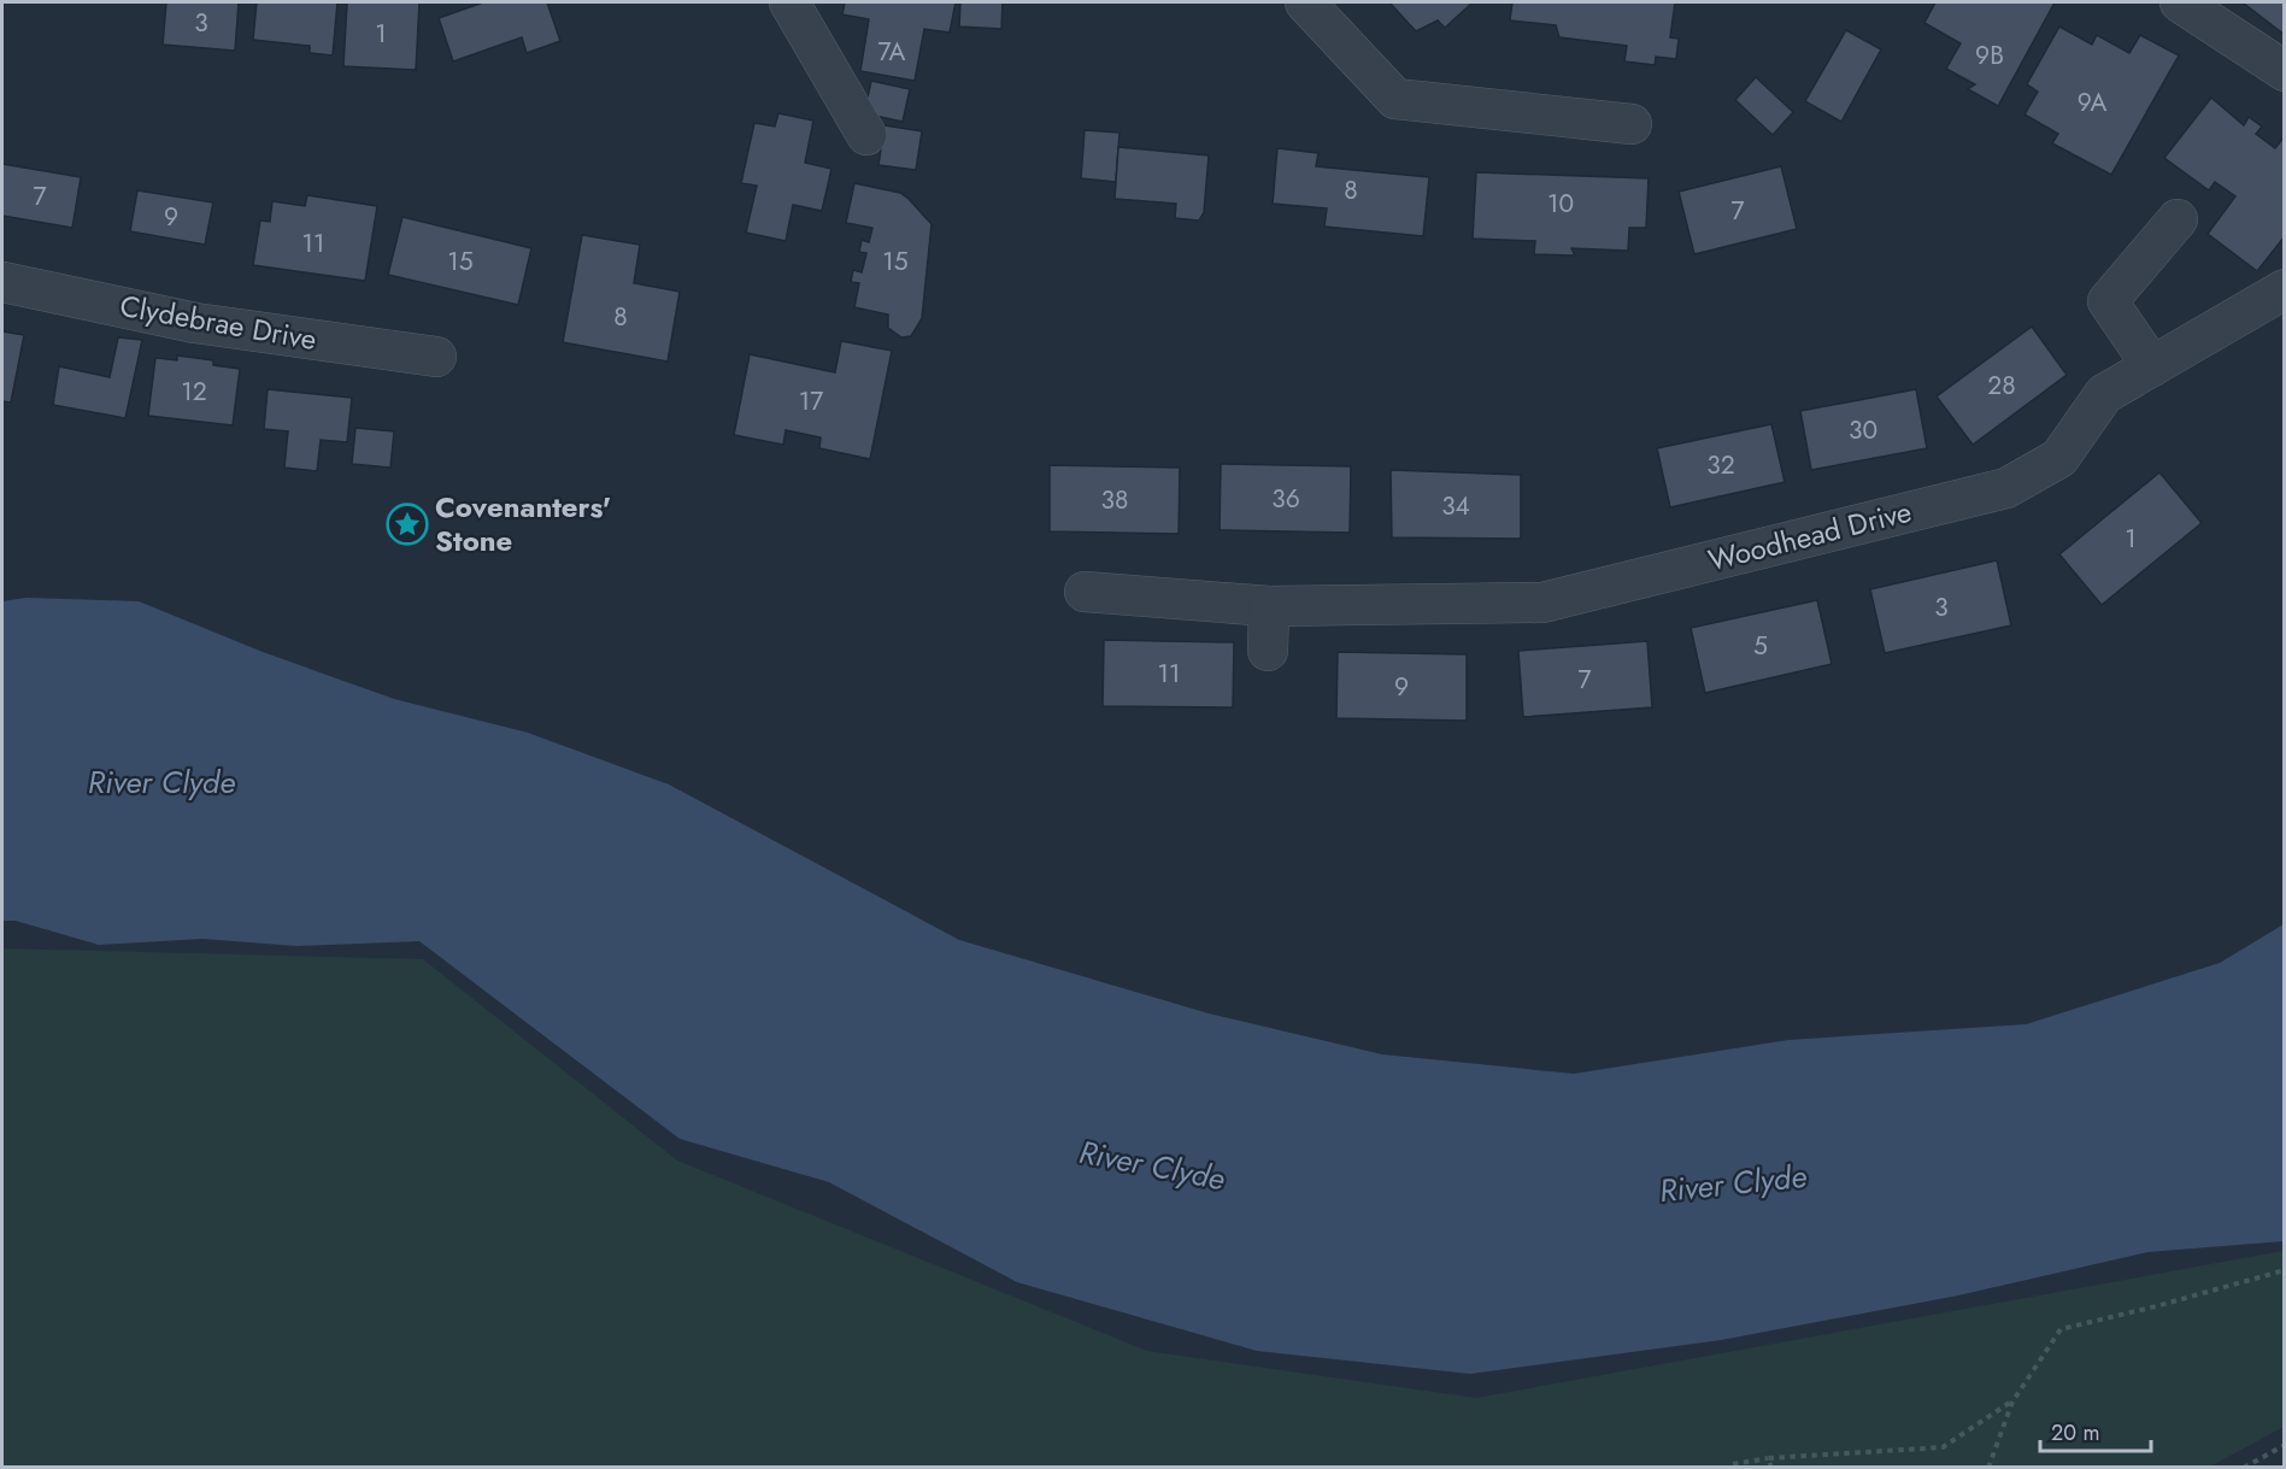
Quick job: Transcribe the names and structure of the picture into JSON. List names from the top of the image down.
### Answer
{
  "streets": {
    "street": ["Clydebrae Drive", "Woodhead Drive"]
  },
  "water": ["River Clyde"],
  "places": {
    "place": ["Covenanters' Stone"]
  },
  "house_numbers": [
    "3",
    "1",
    "7A",
    "9B",
    "9A",
    "8",
    "7",
    "10",
    "7",
    "9",
    "11",
    "15",
    "15",
    "8",
    "28",
    "12",
    "17",
    "30",
    "32",
    "36",
    "38",
    "34",
    "1",
    "3",
    "5",
    "11",
    "7",
    "9"
  ],
  "scale_bar": "20 m"
}
